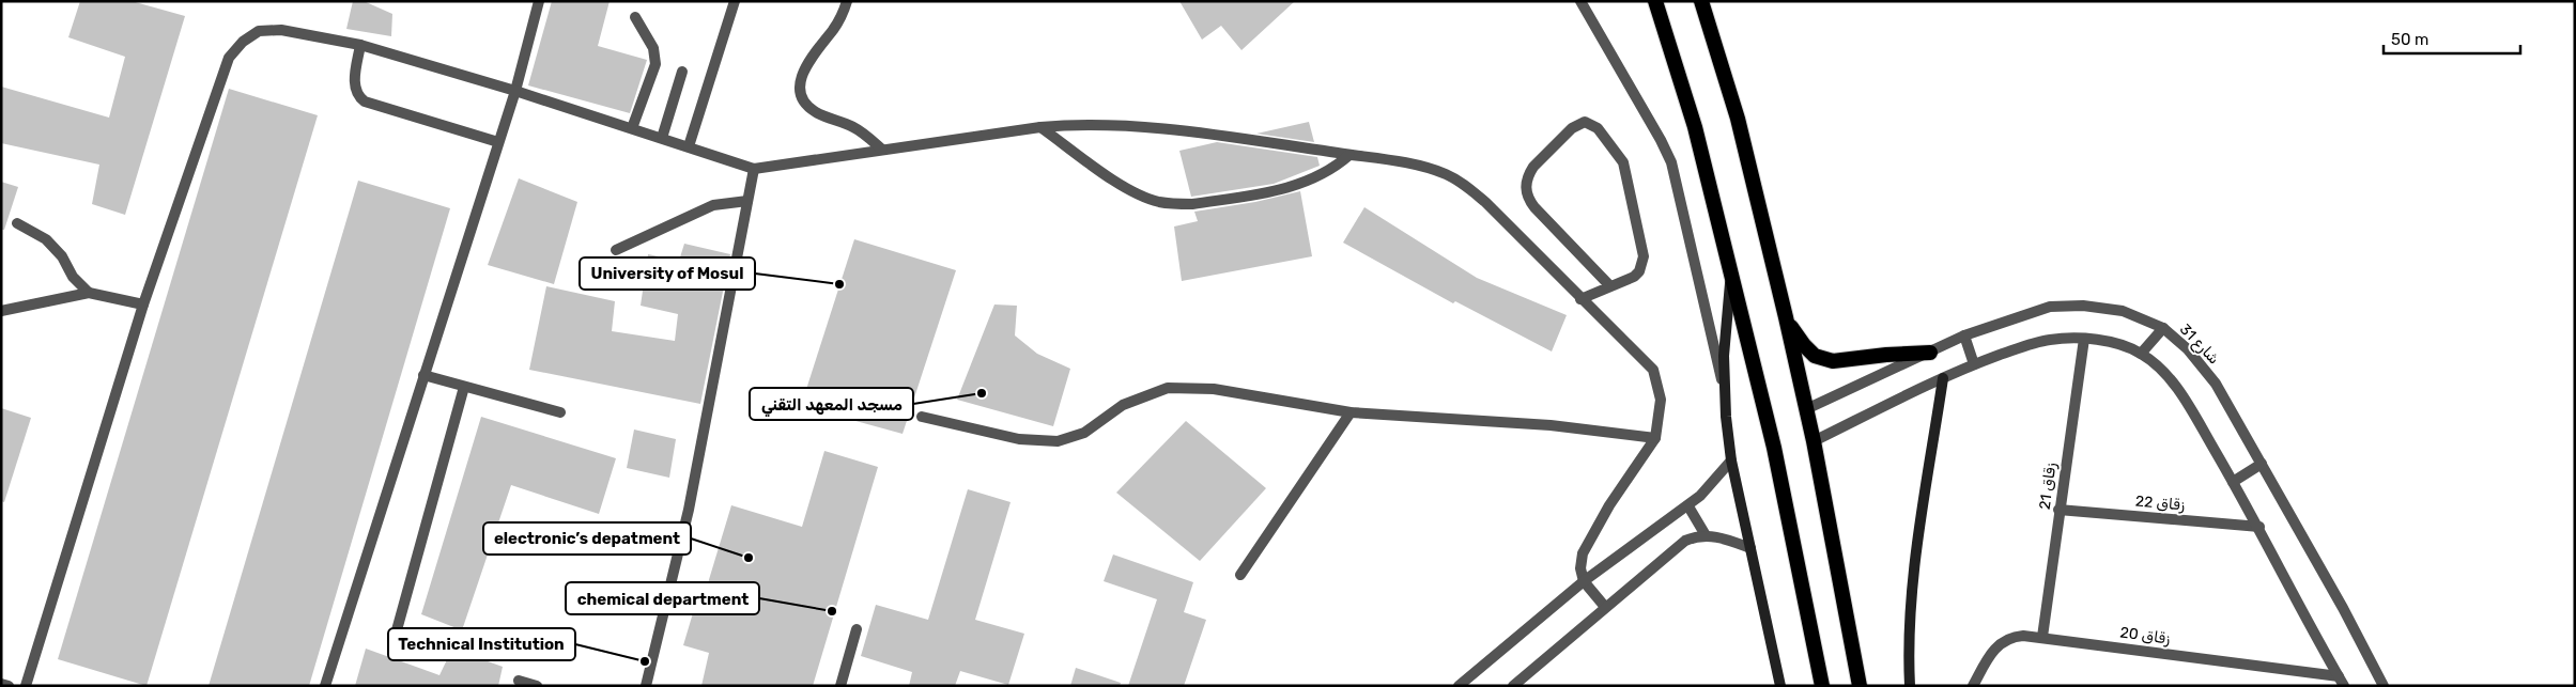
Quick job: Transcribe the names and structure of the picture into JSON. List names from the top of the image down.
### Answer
{
  "streets": {
    "street": [
      "شارع 31",
      "زقاق 21",
      "زقاق 22",
      "زقاق 20"
    ]
  },
  "crossings": [
    ["زقاق 21", "زقاق 22"],
    ["زقاق 21", "زقاق 20"]
  ],
  "places": [
    "University of Mosul",
    "مسجد المعهد التقني",
    "electronic’s depatment",
    "chemical department",
    "Technical Institution"
  ],
  "scale_bar": "50 m"
}
